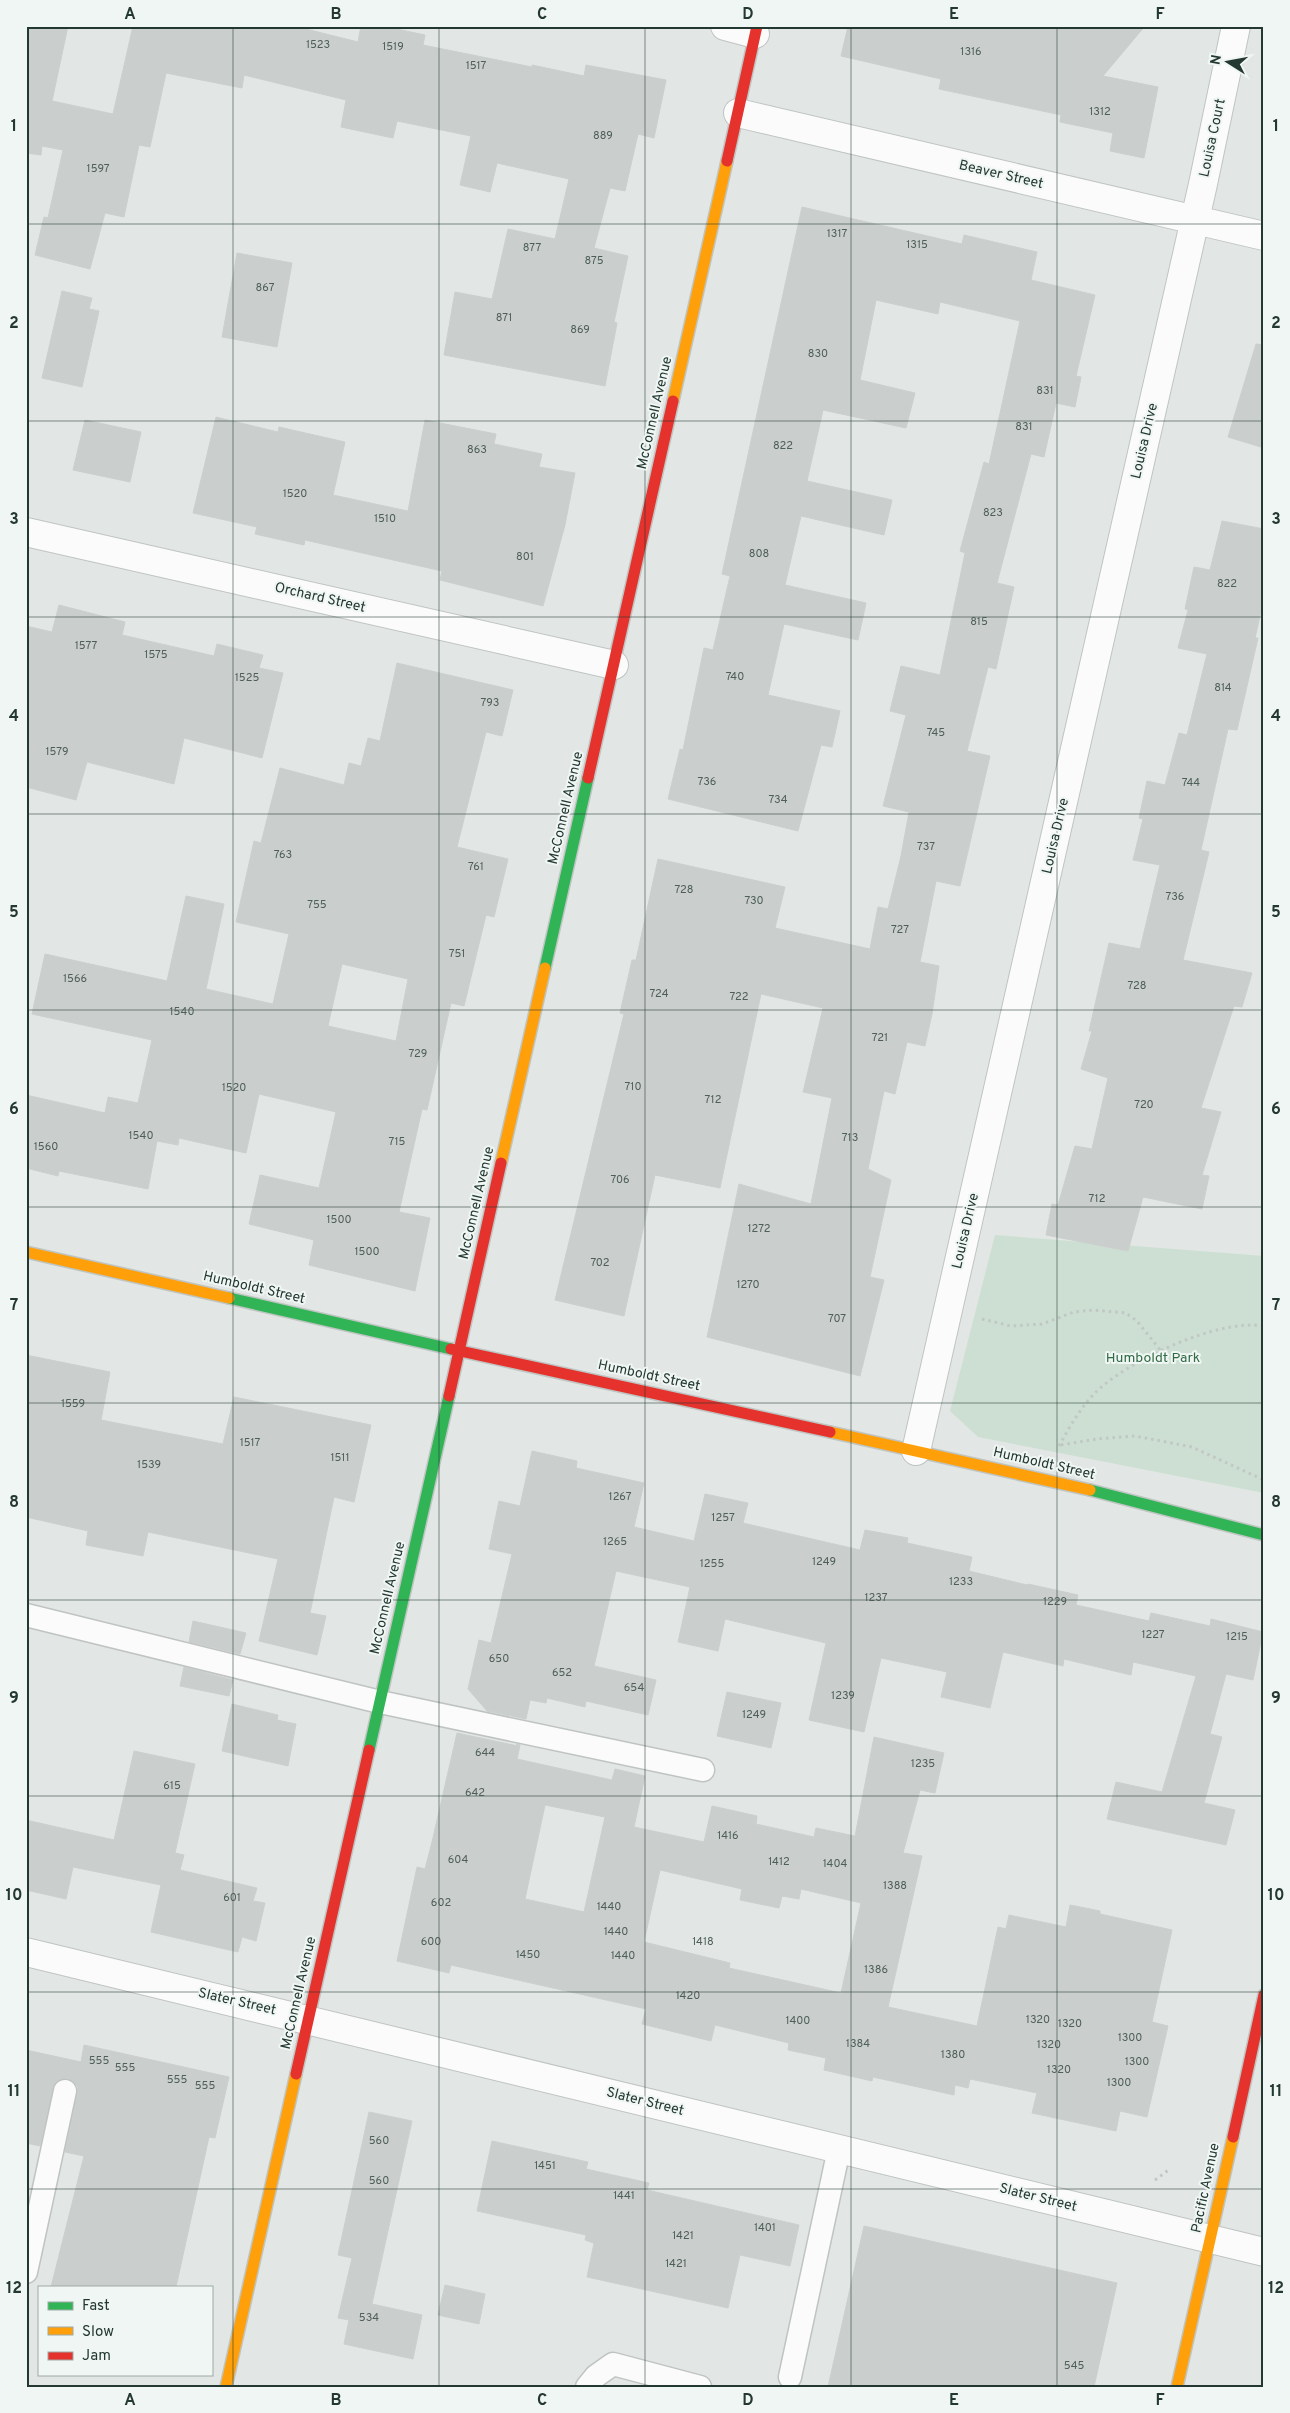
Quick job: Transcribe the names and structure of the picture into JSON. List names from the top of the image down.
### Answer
{
  "streets": {
    "street": [
      "Louisa Court",
      "Beaver Street",
      "McConnell Avenue",
      "Louisa Drive",
      "Orchard Street",
      "Humboldt Street",
      "Slater Street",
      "Pacific Avenue"
    ]
  },
  "crossings": [
    ["Louisa Court", "Beaver Street"],
    ["Louisa Court", "Louisa Drive"],
    ["Beaver Street", "McConnell Avenue"],
    ["Beaver Street", "Louisa Drive"],
    ["McConnell Avenue", "Orchard Street"],
    ["McConnell Avenue", "Humboldt Street"],
    ["McConnell Avenue", "Slater Street"],
    ["Louisa Drive", "Humboldt Street"],
    ["Slater Street", "Pacific Avenue"]
  ],
  "parks": ["Humboldt Park"],
  "house_numbers": [
    "1523",
    "1519",
    "1316",
    "1517",
    "1312",
    "889",
    "1597",
    "1317",
    "1315",
    "877",
    "875",
    "867",
    "871",
    "869",
    "830",
    "831",
    "831",
    "822",
    "863",
    "1520",
    "823",
    "1510",
    "808",
    "801",
    "822",
    "815",
    "1577",
    "1575",
    "740",
    "1525",
    "814",
    "793",
    "745",
    "1579",
    "736",
    "744",
    "734",
    "737",
    "763",
    "761",
    "728",
    "736",
    "730",
    "755",
    "727",
    "751",
    "1566",
    "728",
    "724",
    "722",
    "1540",
    "721",
    "729",
    "710",
    "1520",
    "712",
    "720",
    "1540",
    "713",
    "715",
    "1560",
    "706",
    "712",
    "1500",
    "1272",
    "1500",
    "702",
    "1270",
    "707",
    "1559",
    "1517",
    "1511",
    "1539",
    "1267",
    "1257",
    "1265",
    "1249",
    "1255",
    "1233",
    "1237",
    "1229",
    "1227",
    "1215",
    "650",
    "652",
    "654",
    "1239",
    "1249",
    "644",
    "1235",
    "615",
    "642",
    "1416",
    "604",
    "1412",
    "1404",
    "1388",
    "601",
    "602",
    "1440",
    "1440",
    "600",
    "1418",
    "1450",
    "1440",
    "1386",
    "1420",
    "1320",
    "1400",
    "1320",
    "1300",
    "1384",
    "1320",
    "1380",
    "555",
    "1300",
    "555",
    "1320",
    "555",
    "1300",
    "555",
    "560",
    "1451",
    "560",
    "1441",
    "1401",
    "1421",
    "1421",
    "534",
    "545"
  ],
  "legend": ["Fast", "Slow", "Jam"],
  "north": "left",
  "grid": {
    "columns": [
      "A",
      "B",
      "C",
      "D",
      "E",
      "F"
    ],
    "rows": [
      "1",
      "2",
      "3",
      "4",
      "5",
      "6",
      "7",
      "8",
      "9",
      "10",
      "11",
      "12"
    ]
  }
}
